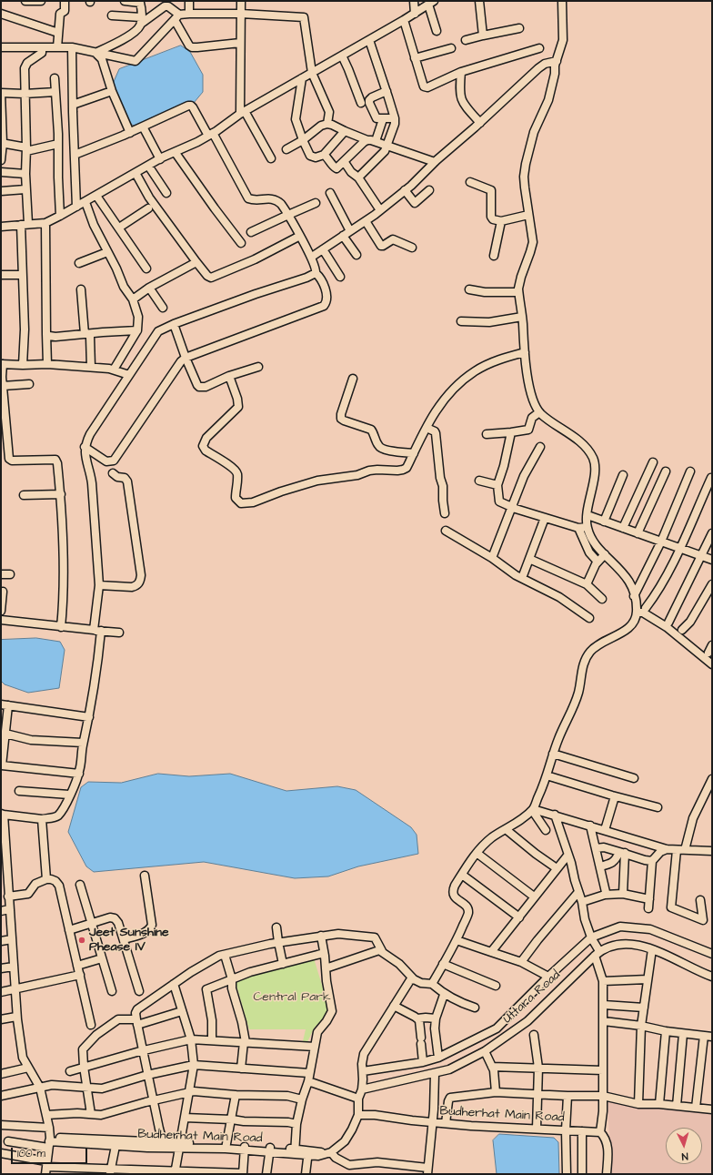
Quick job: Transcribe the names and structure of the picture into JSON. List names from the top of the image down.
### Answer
{
  "streets": {
    "street": ["Uttara Road", "Budherhat Main Road"]
  },
  "parks": ["Central Park"],
  "places": ["Jeet Sunshine Phease IV"],
  "scale_bar": "100 m",
  "north": "bottom"
}
